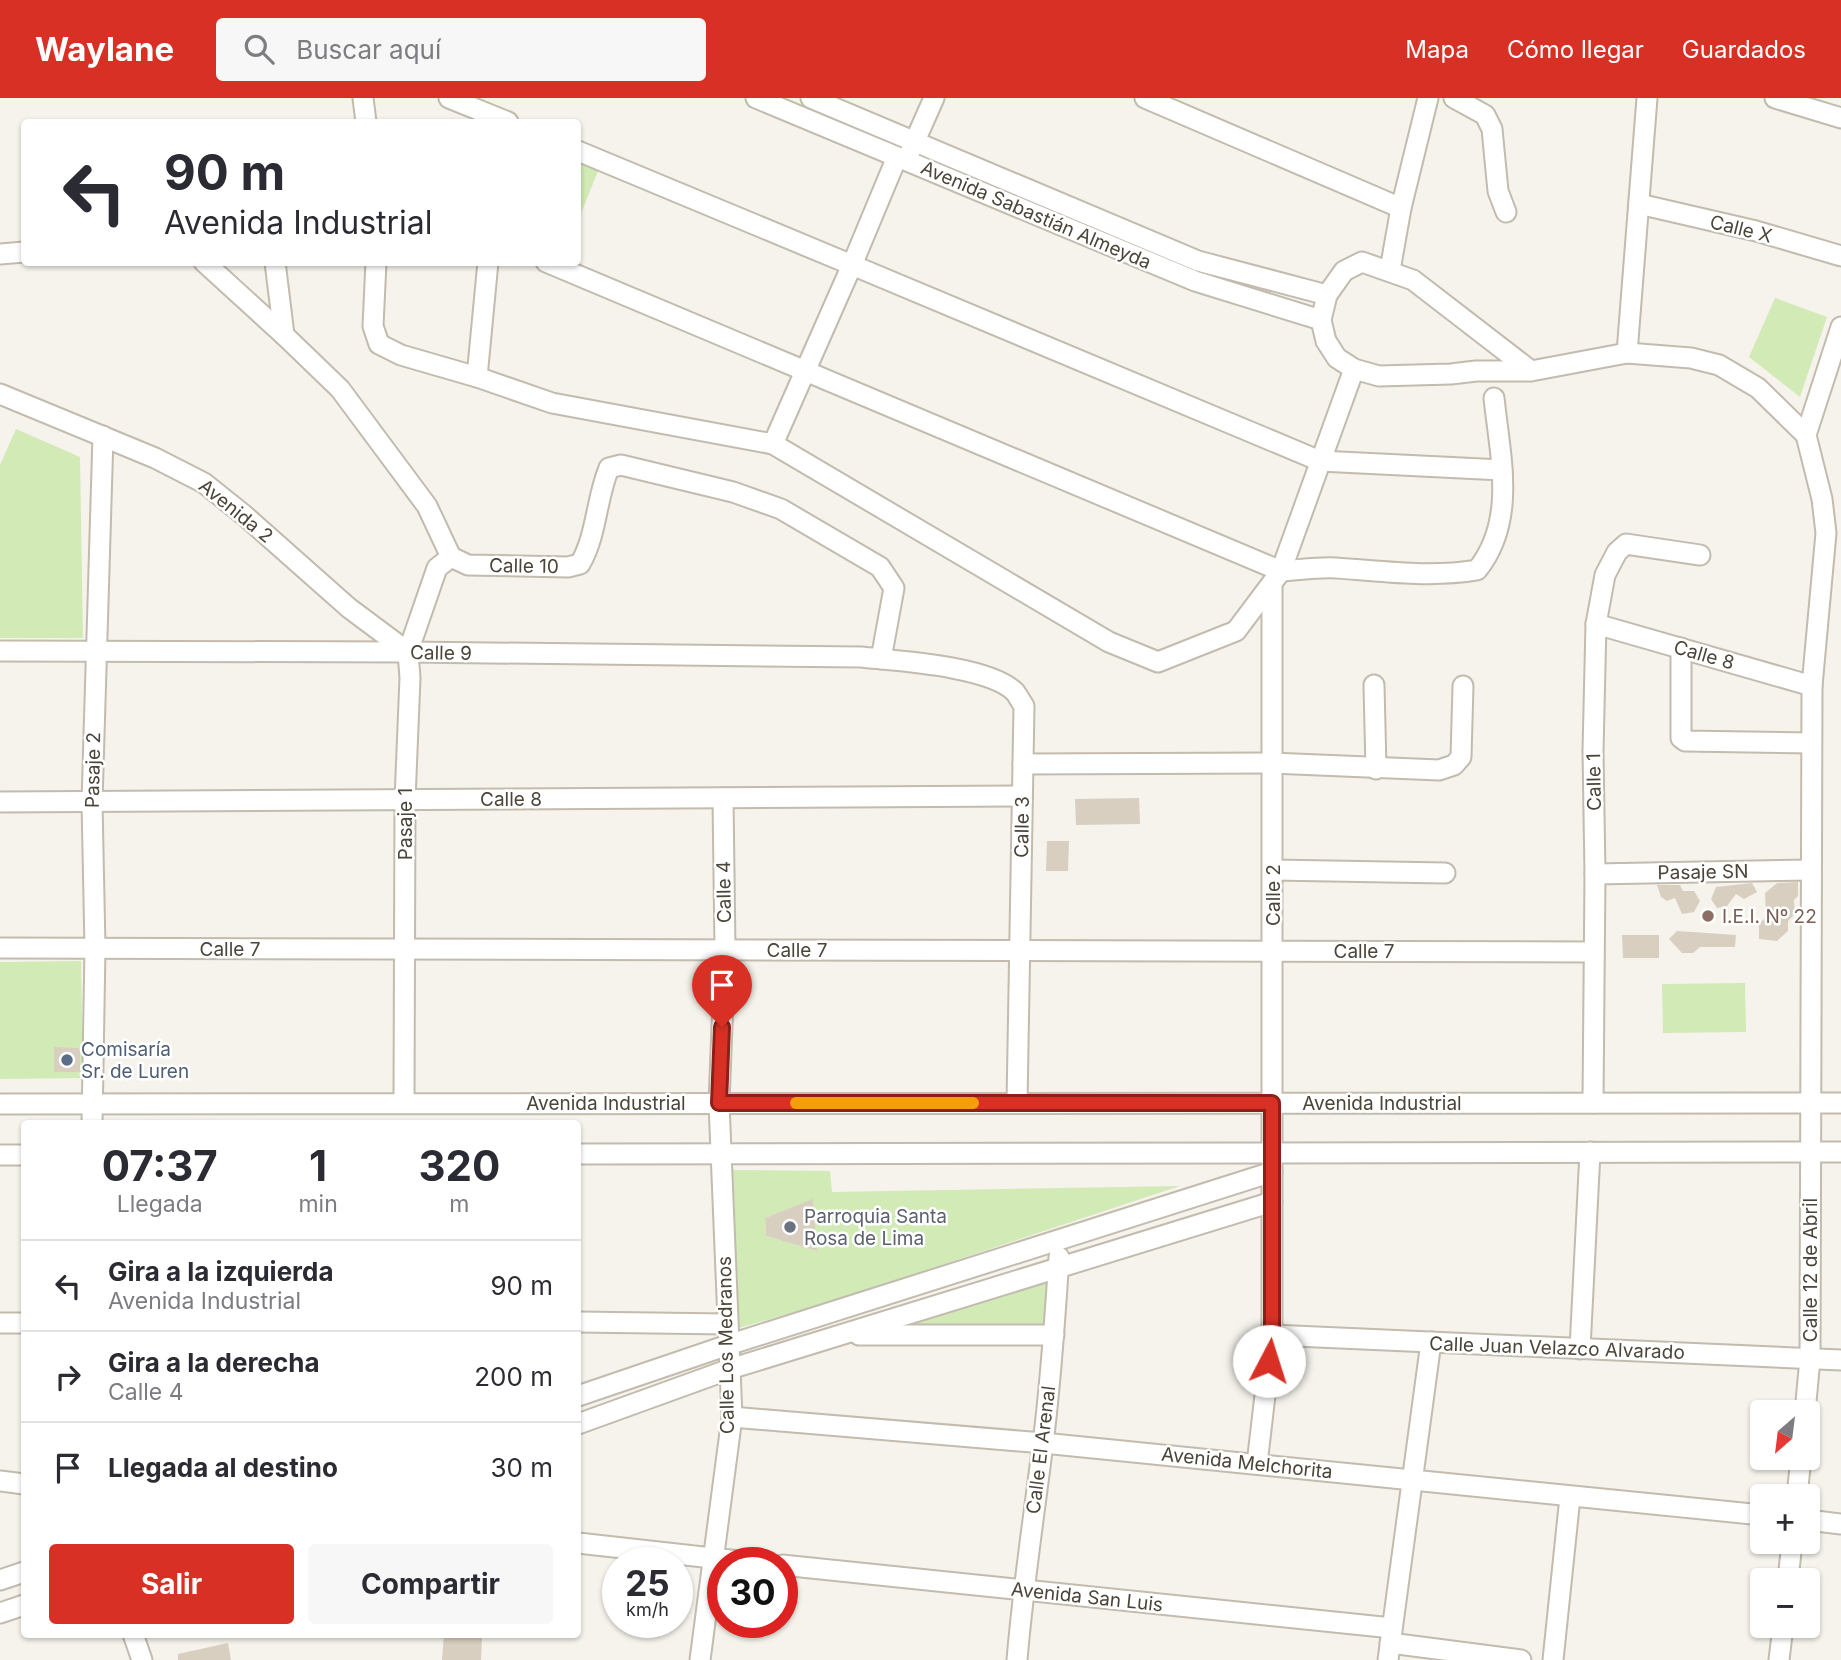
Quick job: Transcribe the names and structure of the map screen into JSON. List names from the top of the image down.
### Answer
{
  "streets": {
    "street": [
      "Avenida Sabastián Almeyda",
      "Calle X",
      "Avenida 2",
      "Calle 10",
      "Calle 9",
      "Calle 8",
      "Pasaje 2",
      "Calle 1",
      "Pasaje 1",
      "Calle 3",
      "Pasaje SN",
      "Calle 4",
      "Calle 2",
      "Calle 7",
      "Avenida Industrial",
      "Calle 12 de Abril",
      "Calle Los Medranos",
      "Calle Juan Velazco Alvarado",
      "Calle El Arenal",
      "Avenida Melchorita",
      "Avenida San Luis"
    ]
  },
  "crossings": [
    ["Avenida 2", "Calle 9"],
    ["Avenida 2", "Pasaje 2"],
    ["Avenida 2", "Pasaje 1"],
    ["Calle 10", "Calle 9"],
    ["Calle 10", "Pasaje 1"],
    ["Calle 10", "Calle 3"],
    ["Calle 9", "Pasaje 2"],
    ["Calle 9", "Pasaje 1"],
    ["Calle 9", "Calle 3"],
    ["Calle 8", "Pasaje 2"],
    ["Calle 8", "Calle 1"],
    ["Calle 8", "Pasaje 1"],
    ["Calle 8", "Calle 3"],
    ["Calle 8", "Calle 4"],
    ["Calle 8", "Calle 12 de Abril"],
    ["Pasaje 2", "Calle 7"],
    ["Pasaje 2", "Avenida Industrial"],
    ["Calle 1", "Pasaje SN"],
    ["Calle 1", "Calle 7"],
    ["Calle 1", "Avenida Industrial"],
    ["Pasaje 1", "Calle 7"],
    ["Pasaje 1", "Avenida Industrial"],
    ["Calle 3", "Calle 7"],
    ["Calle 3", "Avenida Industrial"],
    ["Pasaje SN", "Calle 12 de Abril"],
    ["Calle 4", "Calle 7"],
    ["Calle 4", "Avenida Industrial"],
    ["Calle 4", "Calle Los Medranos"],
    ["Calle 2", "Calle 7"],
    ["Calle 2", "Avenida Industrial"],
    ["Calle 2", "Calle Juan Velazco Alvarado"],
    ["Calle 2", "Avenida Melchorita"],
    ["Avenida Industrial", "Calle 12 de Abril"],
    ["Calle 12 de Abril", "Calle Juan Velazco Alvarado"],
    ["Calle Los Medranos", "Avenida Melchorita"],
    ["Calle El Arenal", "Avenida Melchorita"],
    ["Calle El Arenal", "Avenida San Luis"]
  ],
  "places": ["I.E.I. Nº 22", "Comisaría Sr. de Luren", "Parroquia Santa Rosa de Lima"],
  "north": "bottom left",
  "page": {
    "header": "Waylane",
    "search": "Buscar aquí",
    "nav": ["Mapa", "Cómo llegar", "Guardados"],
    "turn": ["90 m", "Avenida Industrial"],
    "eta": [
      "07:37",
      "Llegada",
      "1",
      "min",
      "320",
      "m"
    ],
    "list": [
      {
        "name": "Gira a la izquierda",
        "note": "Avenida Industrial",
        "value": "90 m"
      },
      {
        "name": "Gira a la derecha",
        "note": "Calle 4",
        "value": "200 m"
      },
      {
        "name": "Llegada al destino",
        "value": "30 m"
      }
    ],
    "map_buttons": ["+", "−"],
    "buttons": ["Salir", "Compartir"],
    "speed": "25 km/h",
    "limit": "30"
  }
}
